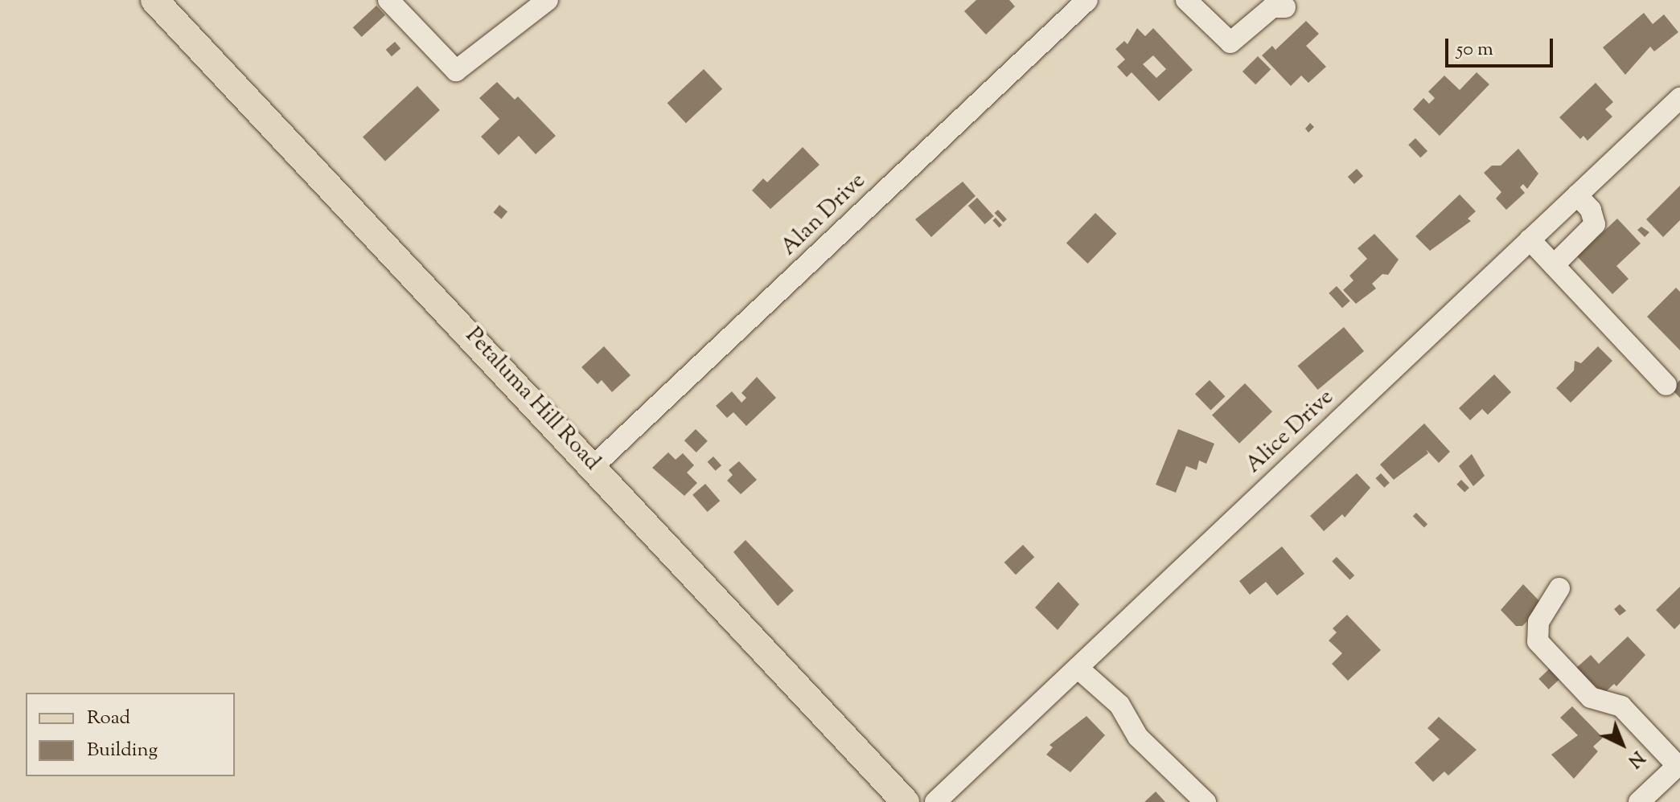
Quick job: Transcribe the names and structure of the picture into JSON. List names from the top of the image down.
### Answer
{
  "streets": {
    "main road": ["Petaluma Hill Road"],
    "street": ["Alan Drive", "Alice Drive"]
  },
  "crossings": [
    ["Alan Drive", "Petaluma Hill Road"]
  ],
  "legend": ["Road", "Building"],
  "scale_bar": "50 m",
  "north": "bottom right"
}
